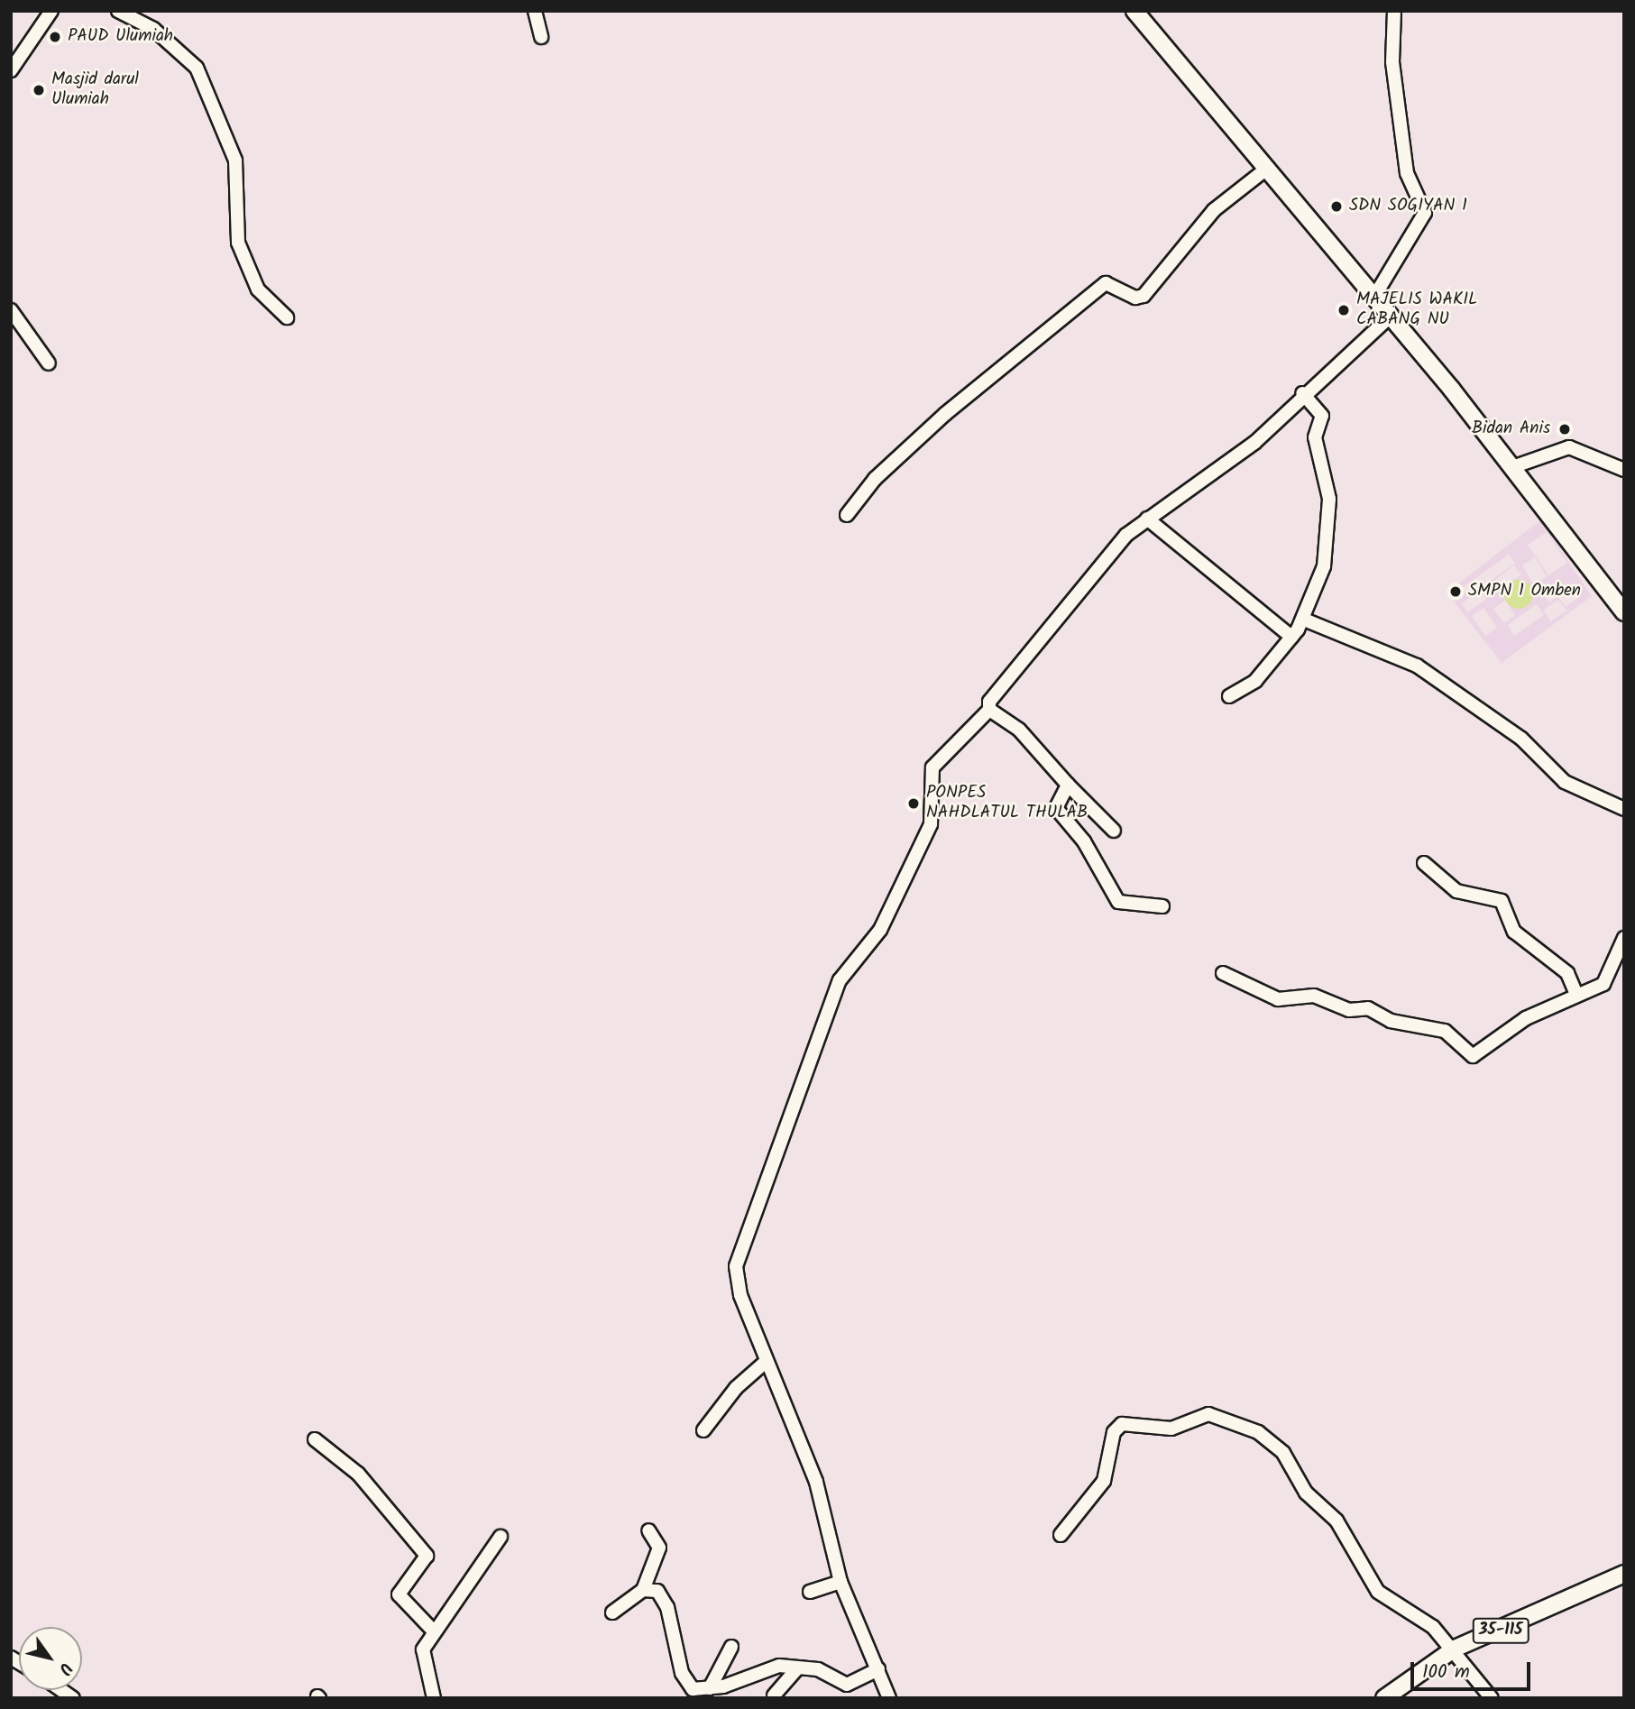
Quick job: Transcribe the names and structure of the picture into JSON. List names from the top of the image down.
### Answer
{
  "streets": {
    "main road": ["35-115"]
  },
  "places": [
    "PAUD Ulumiah",
    "Masjid darul Ulumiah",
    "SDN SOGIYAN 1",
    "MAJELIS WAKIL CABANG NU",
    "Bidan Anis",
    "SMPN 1 Omben",
    "PONPES NAHDLATUL THULAB"
  ],
  "scale_bar": "100 m",
  "north": "bottom right"
}
